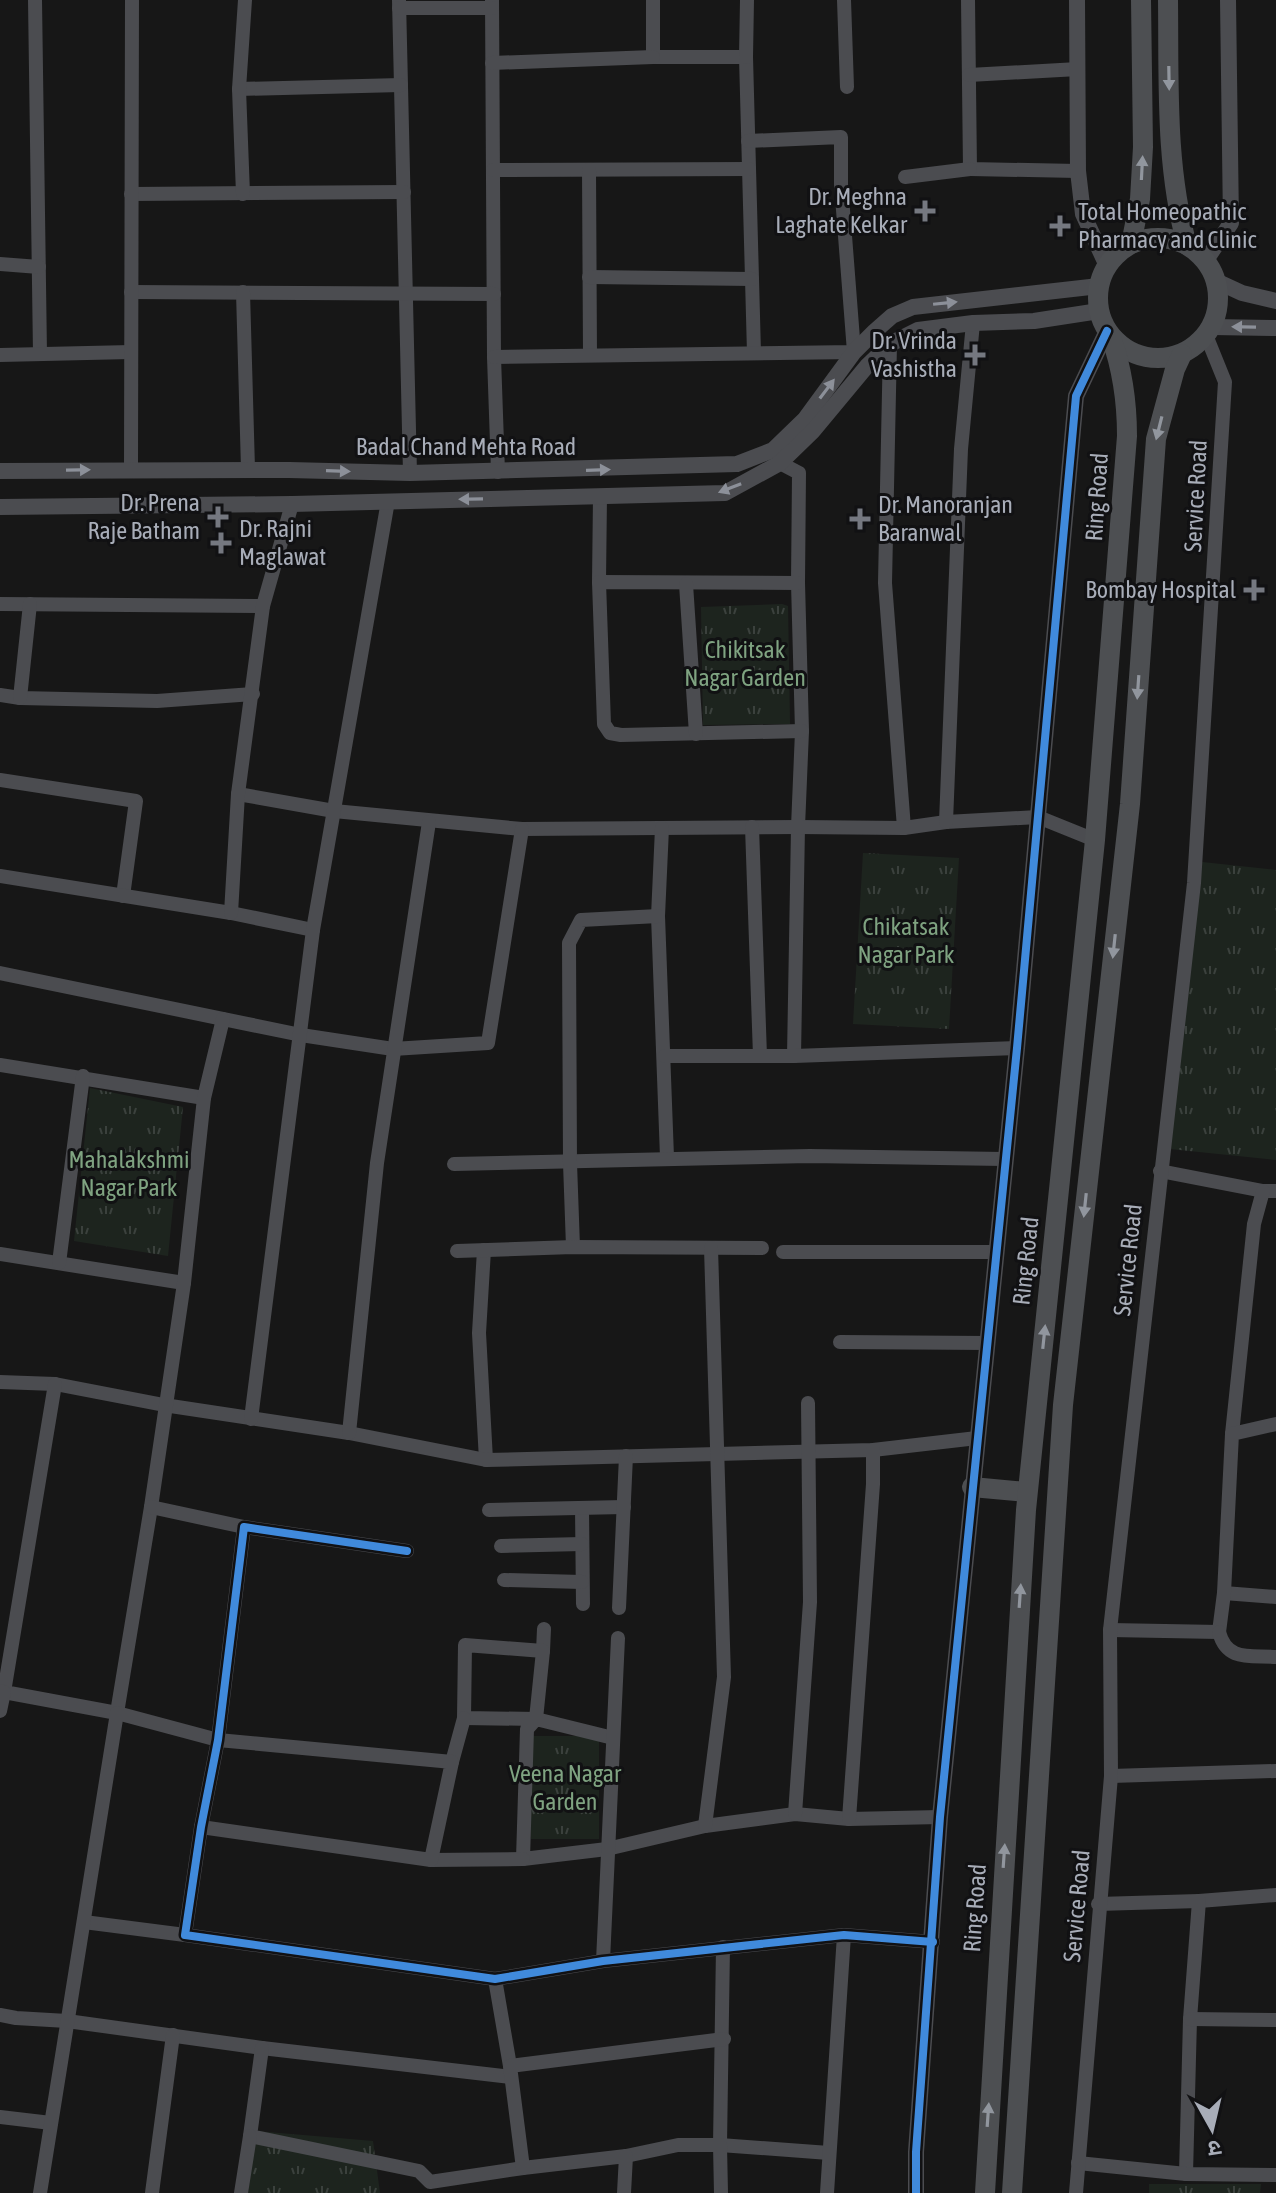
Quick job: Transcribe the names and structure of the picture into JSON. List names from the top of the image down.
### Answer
{
  "streets": {
    "main road": ["Ring Road"],
    "street": ["Badal Chand Mehta Road", "Service Road"]
  },
  "crossings": [
    ["Badal Chand Mehta Road", "Service Road"],
    ["Badal Chand Mehta Road", "Ring Road"],
    ["Service Road", "Ring Road"]
  ],
  "parks": [
    "Chikitsak Nagar Garden",
    "Chikatsak Nagar Park",
    "Mahalakshmi Nagar Park",
    "Veena Nagar Garden"
  ],
  "places": {
    "health": [
      "Dr. Meghna Laghate Kelkar",
      "Total Homeopathic Pharmacy and Clinic",
      "Dr. Vrinda Vashistha",
      "Dr. Prena Raje Batham",
      "Dr. Manoranjan Baranwal",
      "Dr. Rajni Maglawat",
      "Bombay Hospital"
    ]
  },
  "north": "bottom"
}
